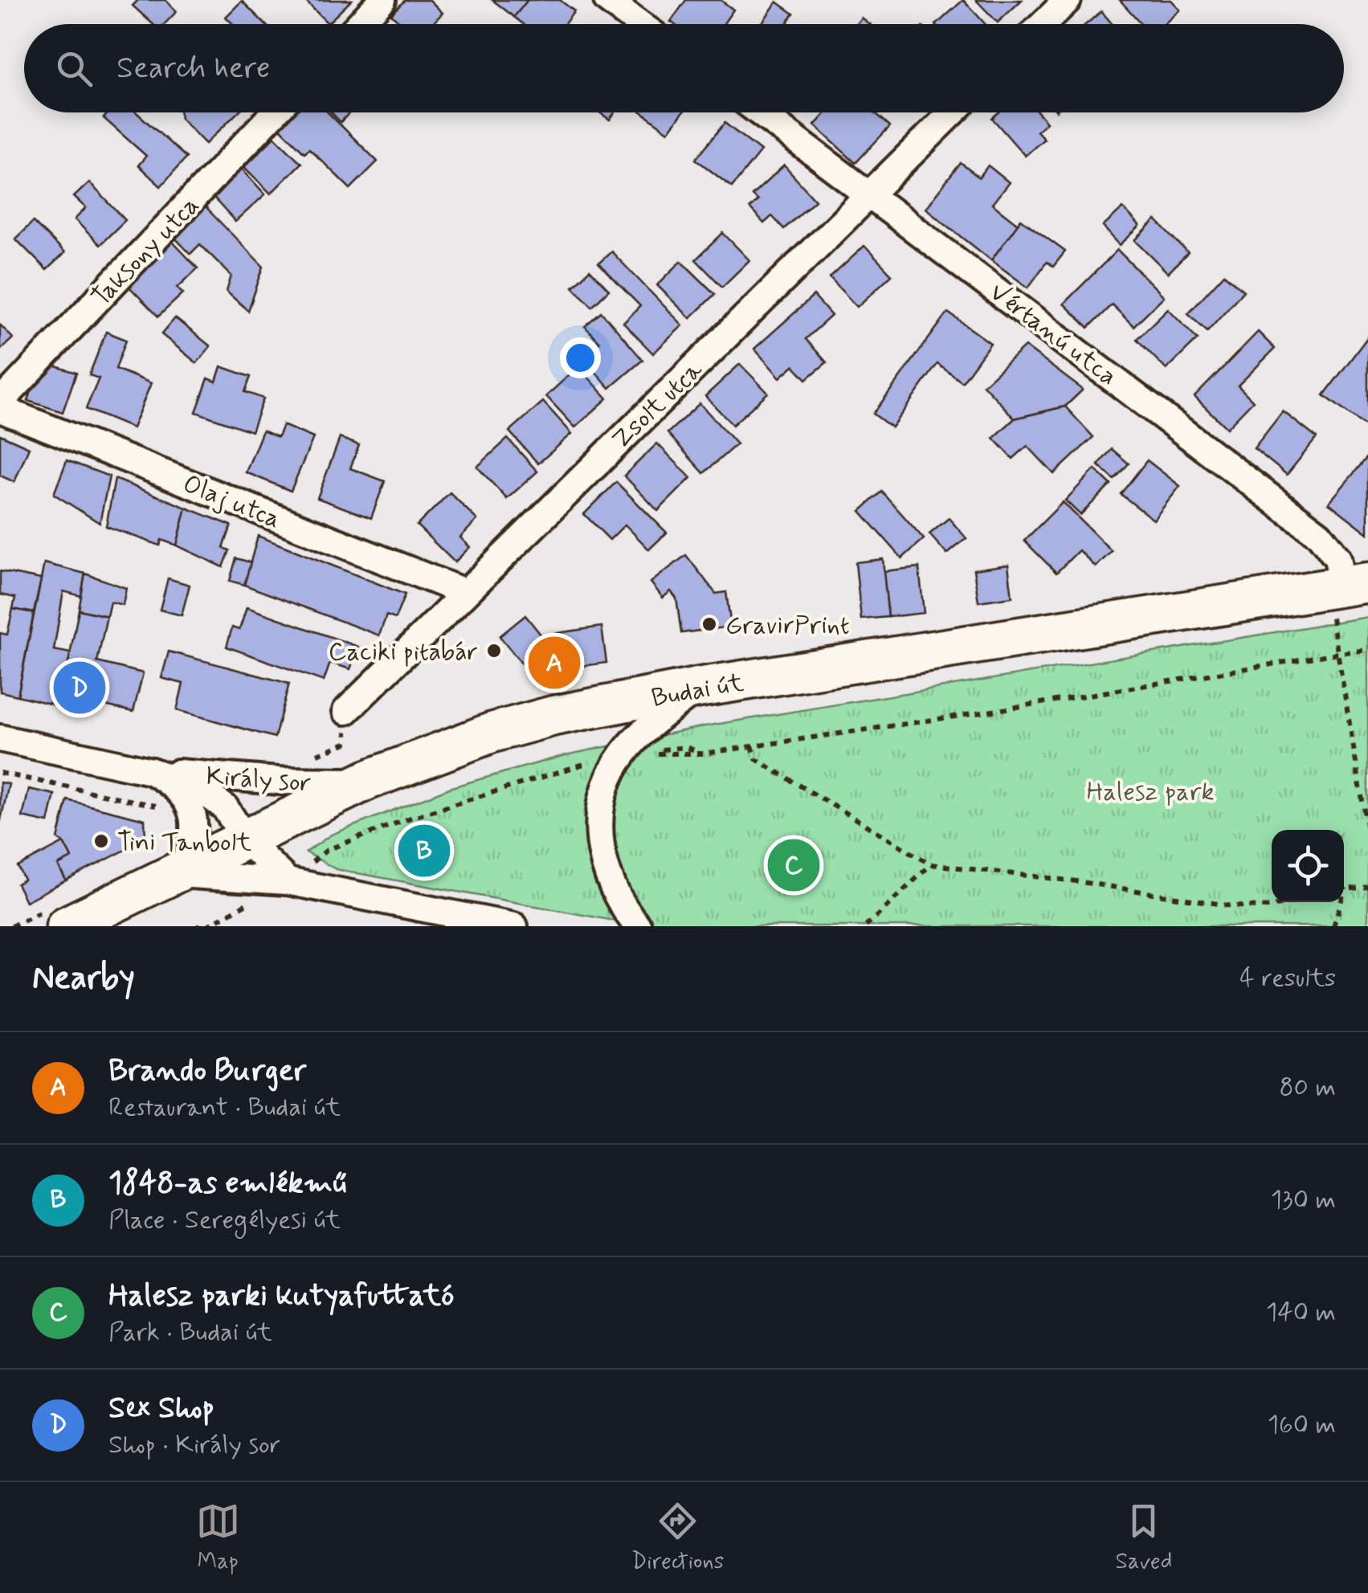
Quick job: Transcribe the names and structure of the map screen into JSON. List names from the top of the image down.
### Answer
{
  "streets": {
    "main road": ["Budai út"],
    "street": [
      "Taksony utca",
      "Vértanú utca",
      "Zsolt utca",
      "Olaj utca",
      "Király sor"
    ]
  },
  "crossings": [
    ["Vértanú utca", "Zsolt utca"],
    ["Vértanú utca", "Budai út"],
    ["Zsolt utca", "Olaj utca"],
    ["Budai út", "Király sor"]
  ],
  "parks": ["Halesz park"],
  "places": ["GravirPrint", "Caciki pitabár", "Tini Tanbolt"],
  "page": {
    "search": "Search here",
    "pins": [
      "A",
      "D",
      "B",
      "C"
    ],
    "heading": ["Nearby", "4 results"],
    "list": [
      {
        "mark": "A",
        "name": "Brando Burger",
        "note": "Restaurant · Budai út",
        "value": "80 m"
      },
      {
        "mark": "B",
        "name": "1848-as emlékmű",
        "note": "Place · Seregélyesi út",
        "value": "130 m"
      },
      {
        "mark": "C",
        "name": "Halesz parki kutyafuttató",
        "note": "Park · Budai út",
        "value": "140 m"
      },
      {
        "mark": "D",
        "name": "Sex Shop",
        "note": "Shop · Király sor",
        "value": "160 m"
      }
    ],
    "nav": ["Map", "Directions", "Saved"]
  }
}
